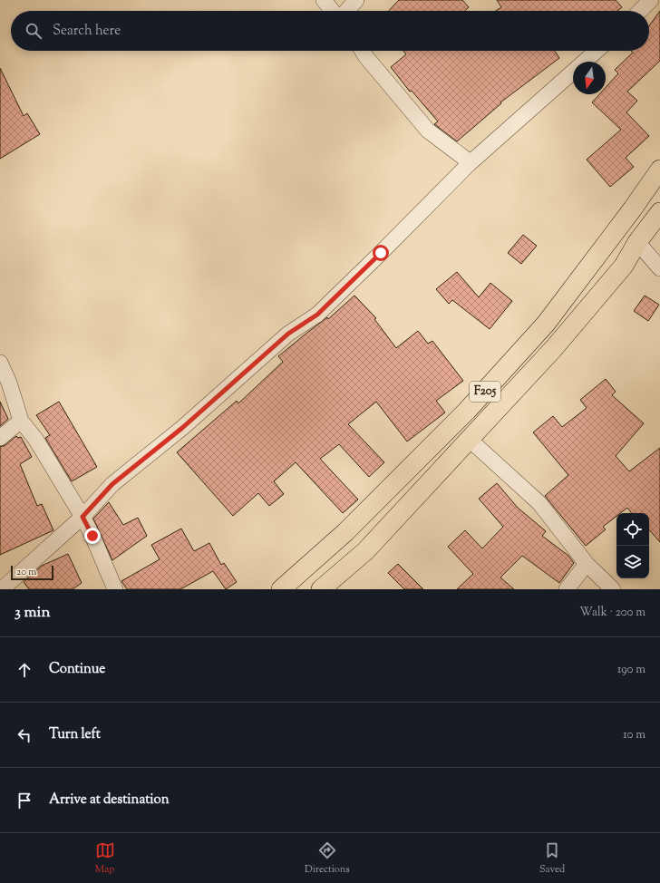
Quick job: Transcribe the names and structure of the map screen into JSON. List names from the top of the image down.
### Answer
{
  "streets": {
    "main road": ["F205"]
  },
  "scale_bar": "20 m",
  "north": "bottom",
  "page": {
    "search": "Search here",
    "scale": "20 m",
    "heading": ["3 min", "Walk · 200 m"],
    "list": [
      ["Continue", "190 m"],
      ["Turn left", "10 m"],
      "Arrive at destination"
    ],
    "nav": ["Map", "Directions", "Saved"]
  }
}
